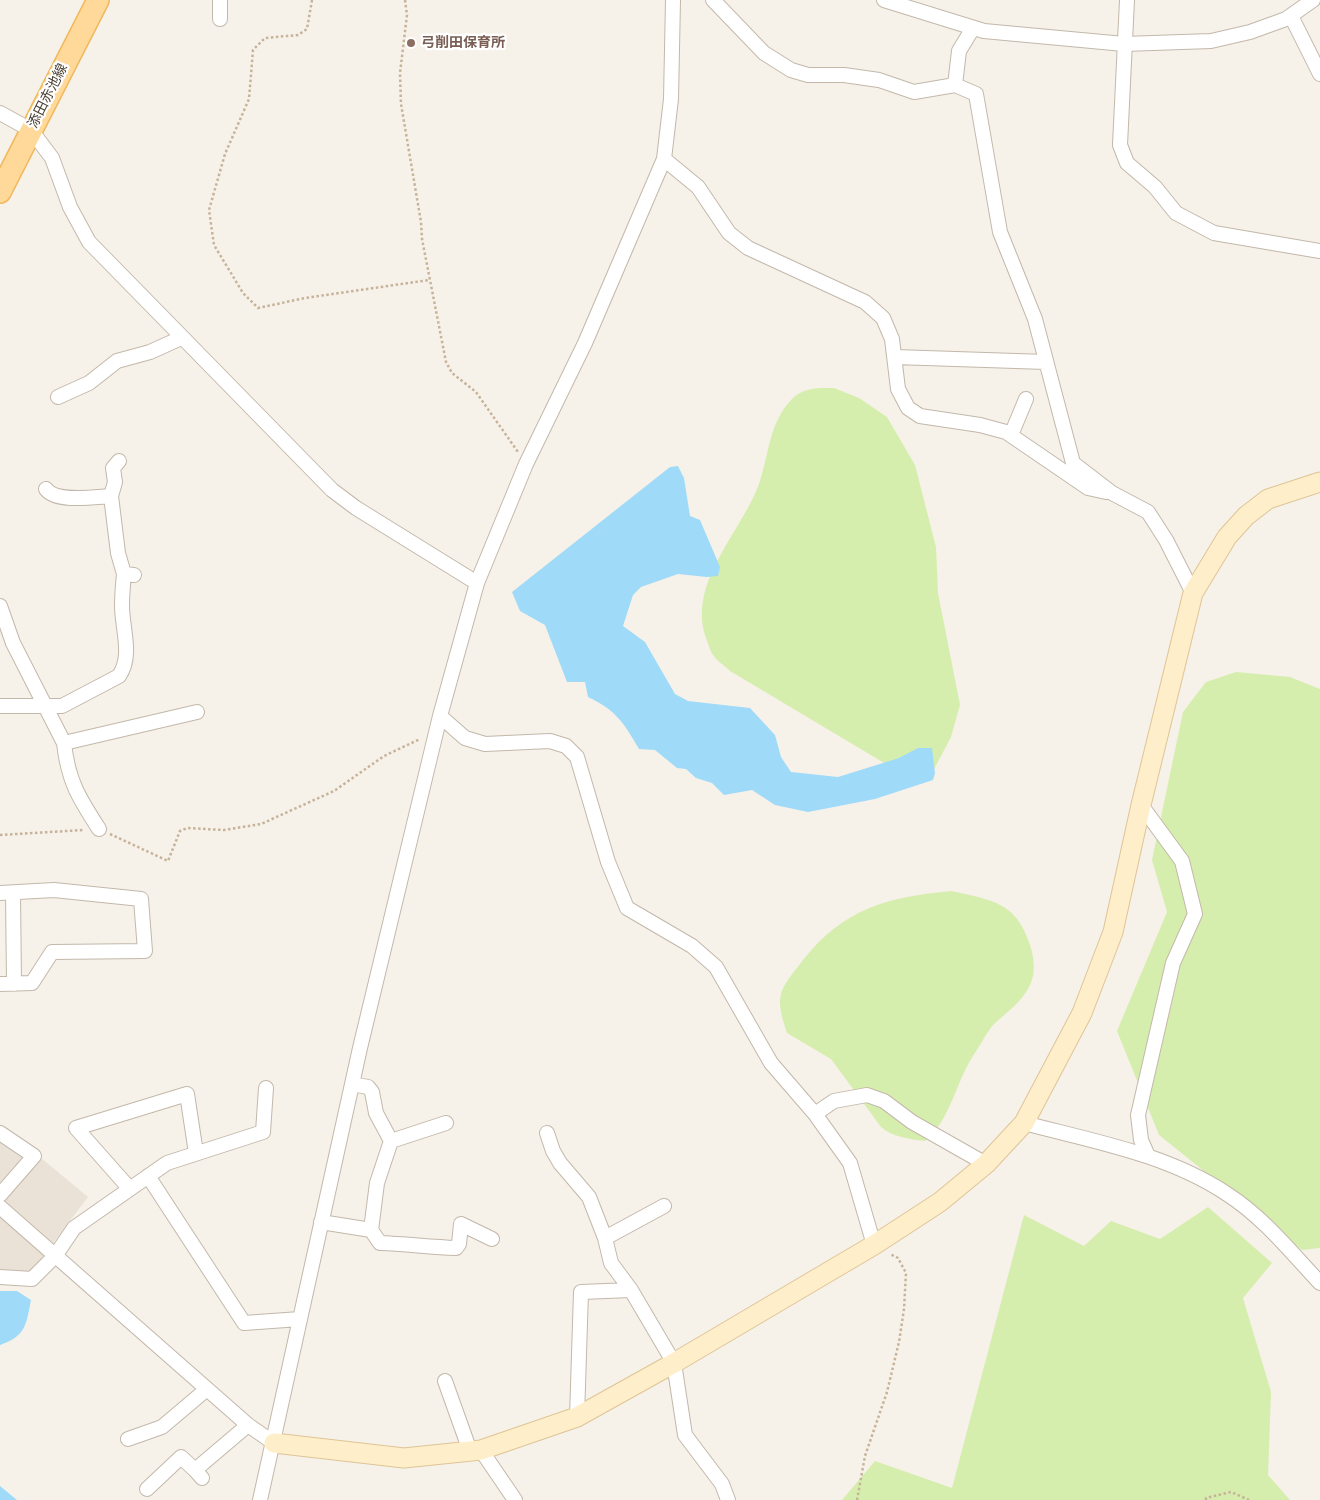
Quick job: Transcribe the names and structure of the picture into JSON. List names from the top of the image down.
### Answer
{
  "streets": {
    "main road": ["添田赤池線"]
  },
  "places": ["弓削田保育所"]
}
